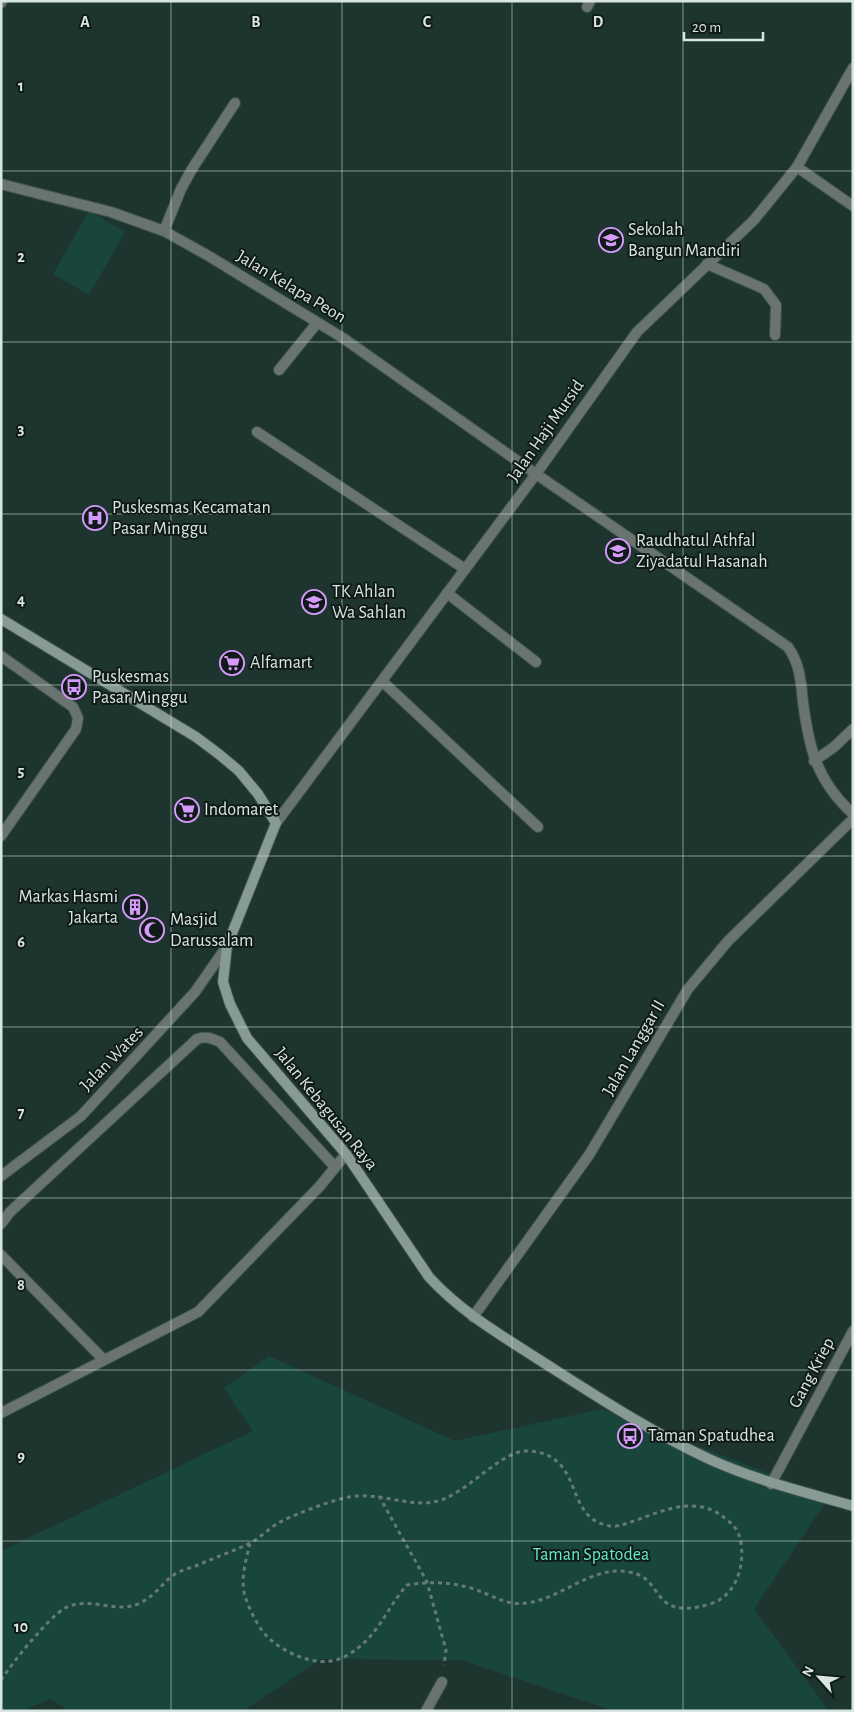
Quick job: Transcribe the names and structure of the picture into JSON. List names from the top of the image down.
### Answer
{
  "streets": {
    "main road": ["Jalan Kebagusan Raya"],
    "street": [
      "Jalan Kelapa Peon",
      "Jalan Haji Mursid",
      "Jalan Langgar II",
      "Jalan Wates",
      "Gang Kriep"
    ]
  },
  "crossings": [
    ["Jalan Kelapa Peon", "Jalan Haji Mursid"],
    ["Jalan Haji Mursid", "Jalan Kebagusan Raya"],
    ["Jalan Langgar II", "Jalan Kebagusan Raya"],
    ["Jalan Wates", "Jalan Kebagusan Raya"],
    ["Jalan Kebagusan Raya", "Gang Kriep"]
  ],
  "parks": ["Taman Spatodea"],
  "places": {
    "school or university": ["Sekolah Bangun Mandiri", "Raudhatul Athfal Ziyadatul Hasanah", "TK Ahlan Wa Sahlan"],
    "hospital": ["Puskesmas Kecamatan Pasar Minggu"],
    "supermarket": ["Alfamart", "Indomaret"],
    "bus stop": ["Puskesmas Pasar Minggu", "Taman Spatudhea"],
    "building": ["Markas Hasmi Jakarta"],
    "mosque": ["Masjid Darussalam"]
  },
  "scale_bar": "20 m",
  "north": "top left",
  "grid": {
    "columns": [
      "A",
      "B",
      "C",
      "D"
    ],
    "rows": [
      "1",
      "2",
      "3",
      "4",
      "5",
      "6",
      "7",
      "8",
      "9",
      "10"
    ]
  }
}
